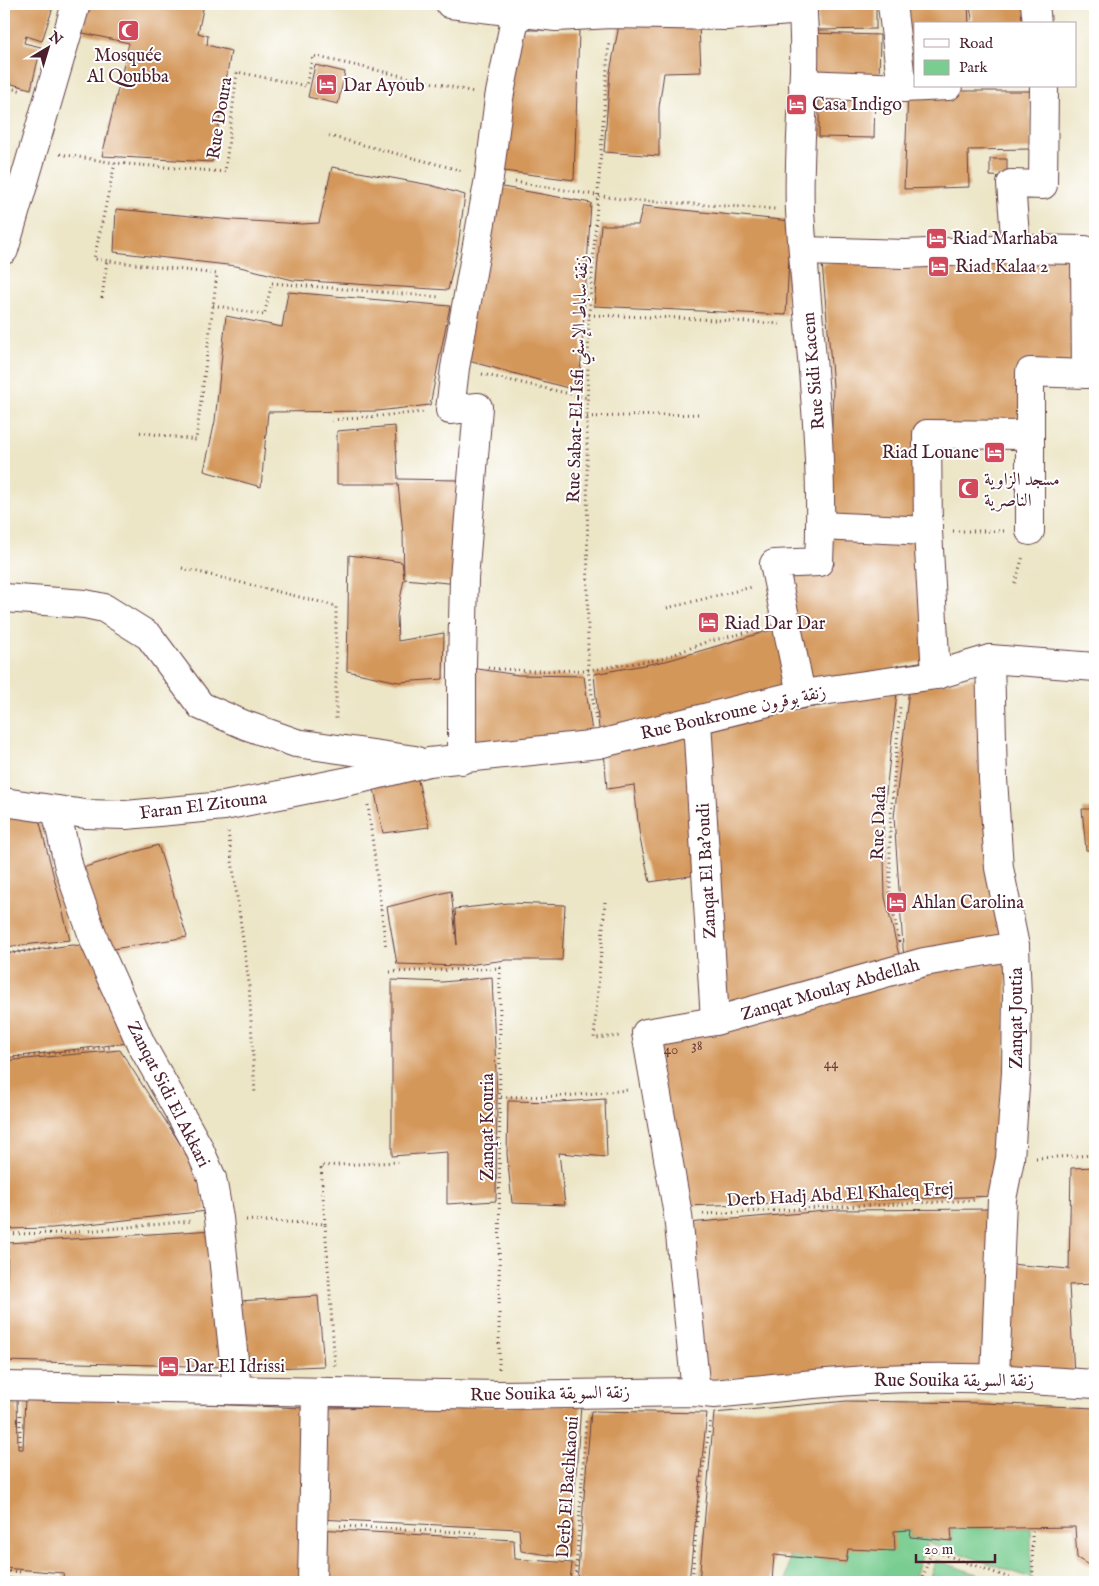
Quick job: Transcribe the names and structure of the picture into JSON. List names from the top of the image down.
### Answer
{
  "streets": {
    "street": [
      "Rue Sidi Kacem",
      "Rue Boukroune زنقة بوقرون",
      "Faran El Zitouna",
      "Zanqat El Ba'oudi",
      "Zanqat Moulay Abdellah",
      "Zanqat Joutia",
      "Zanqat Sidi El Akkari",
      "Rue Souika زنقة السويقة"
    ],
    "path": [
      "Rue Doura",
      "Rue Sabat-El-Isfi زنقة ساباط الإسفي",
      "Rue Dada",
      "Zanqat Kouria",
      "Derb Hadj Abd El Khaleq Frej",
      "Derb El Bachkaoui"
    ]
  },
  "crossings": [
    ["Rue Sidi Kacem", "Rue Boukroune زنقة بوقرون"],
    ["Rue Sabat-El-Isfi زنقة ساباط الإسفي", "Rue Boukroune زنقة بوقرون"],
    ["Rue Boukroune زنقة بوقرون", "Faran El Zitouna"],
    ["Rue Boukroune زنقة بوقرون", "Rue Dada"],
    ["Rue Boukroune زنقة بوقرون", "Zanqat El Ba'oudi"],
    ["Rue Boukroune زنقة بوقرون", "Zanqat Joutia"],
    ["Faran El Zitouna", "Zanqat Sidi El Akkari"],
    ["Rue Dada", "Zanqat Moulay Abdellah"],
    ["Zanqat El Ba'oudi", "Zanqat Moulay Abdellah"],
    ["Zanqat Moulay Abdellah", "Zanqat Joutia"],
    ["Zanqat Joutia", "Derb Hadj Abd El Khaleq Frej"],
    ["Zanqat Joutia", "Rue Souika زنقة السويقة"],
    ["Zanqat Sidi El Akkari", "Rue Souika زنقة السويقة"],
    ["Zanqat Kouria", "Rue Souika زنقة السويقة"],
    ["Rue Souika زنقة السويقة", "Derb El Bachkaoui"]
  ],
  "places": {
    "mosque": ["Mosquée Al Qoubba", "مسجد الزاوية الناصرية"],
    "hotel": [
      "Dar Ayoub",
      "Casa Indigo",
      "Riad Marhaba",
      "Riad Kalaa 2",
      "Riad Louane",
      "Riad Dar Dar",
      "Ahlan Carolina",
      "Dar El Idrissi"
    ]
  },
  "house_numbers": ["38", "40", "44"],
  "legend": ["Road", "Park"],
  "scale_bar": "20 m",
  "north": "top right"
}
